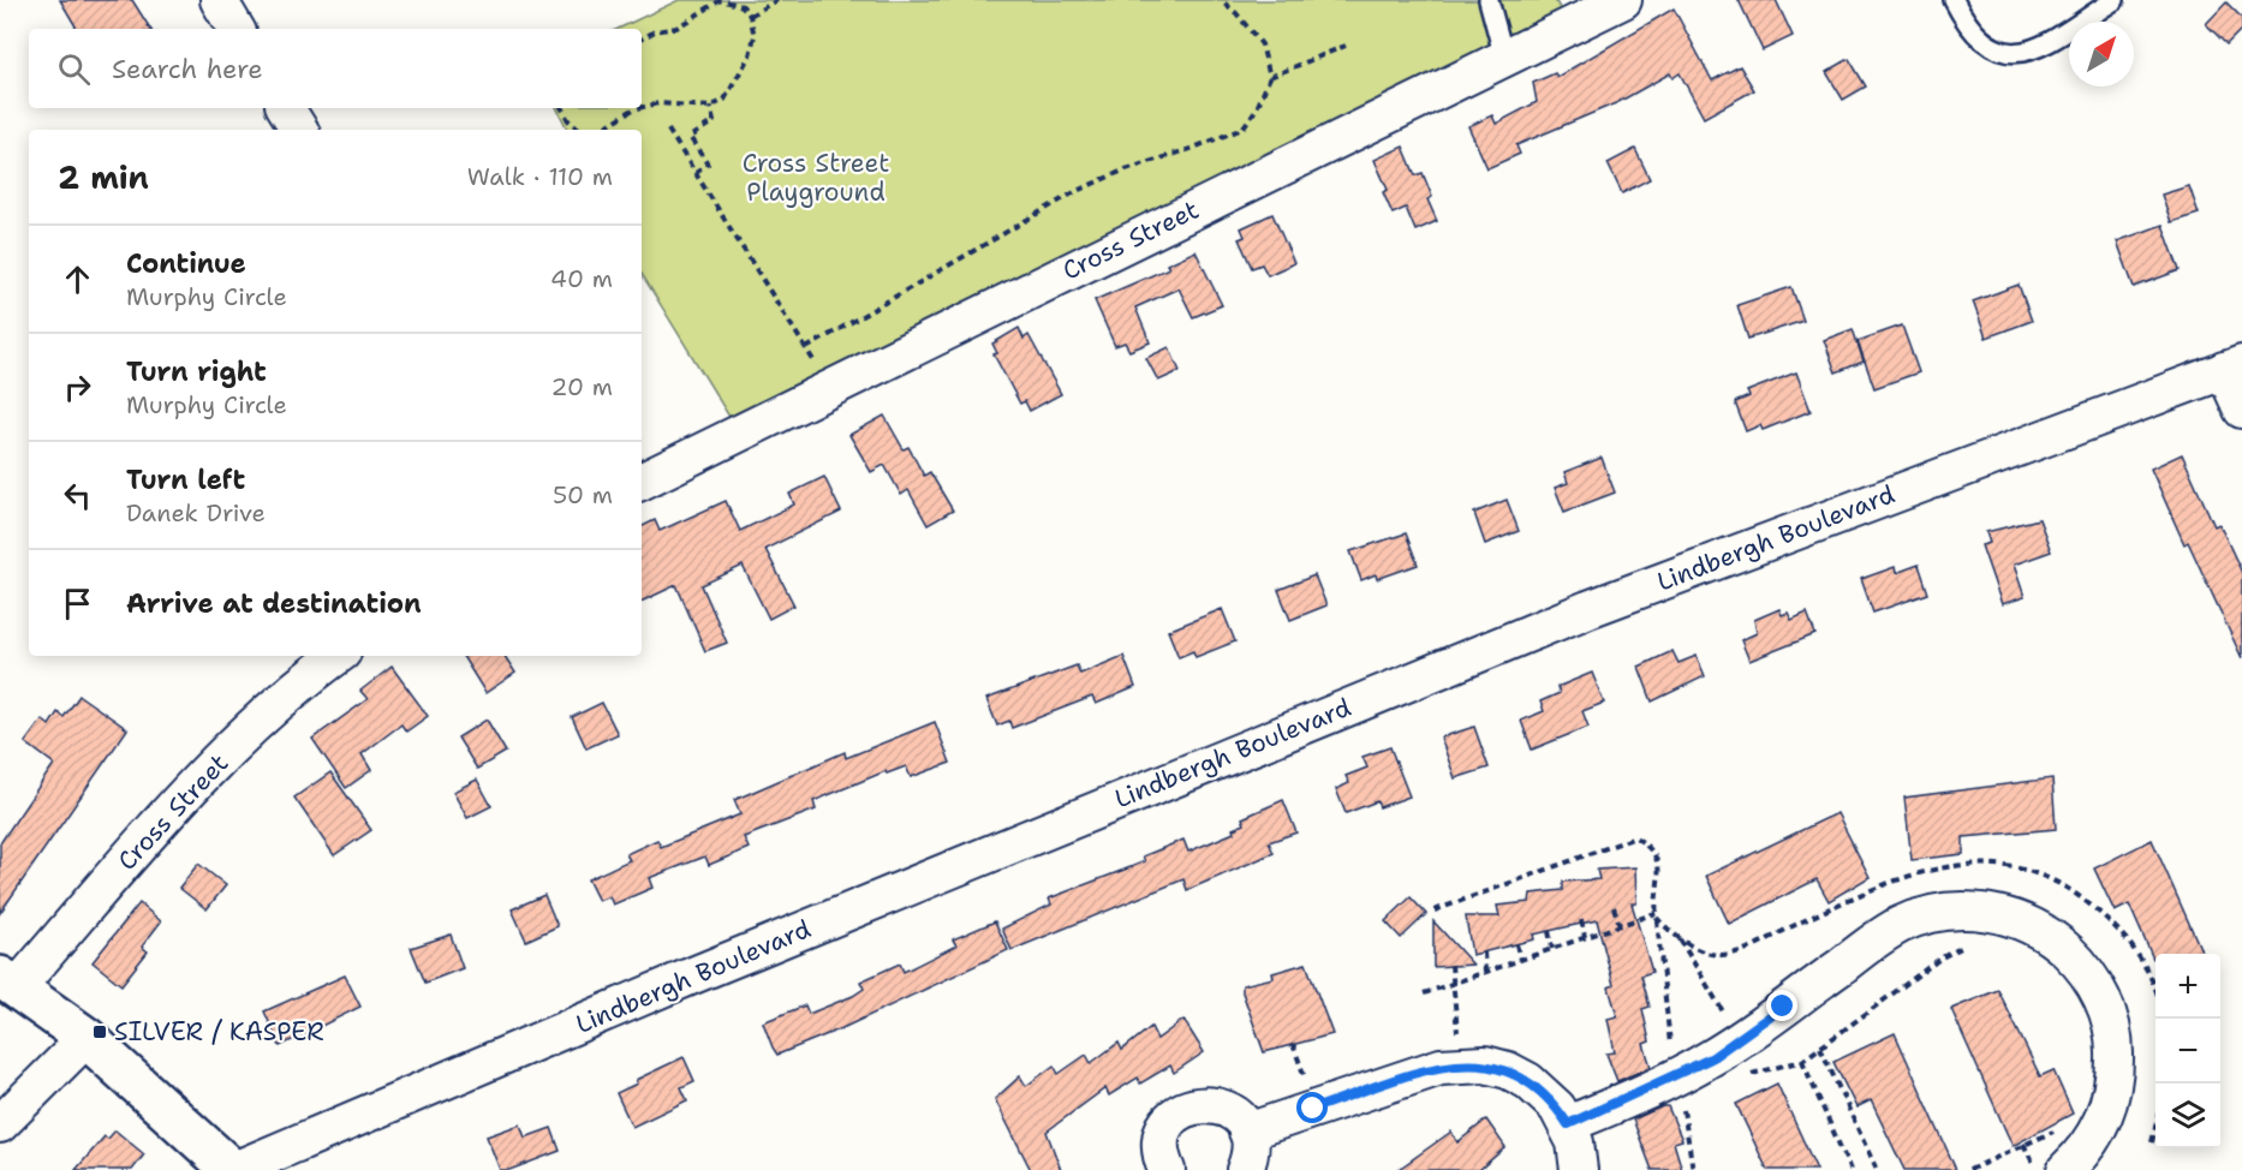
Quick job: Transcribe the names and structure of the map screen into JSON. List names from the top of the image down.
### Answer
{
  "streets": {
    "street": ["Cross Street", "Lindbergh Boulevard"]
  },
  "parks": ["Cross Street Playground"],
  "places": {
    "transit": ["SILVER / KASPER"]
  },
  "north": "top right",
  "page": {
    "search": "Search here",
    "heading": ["2 min", "Walk · 110 m"],
    "list": [
      ["Continue", "Murphy Circle", "40 m"],
      ["Turn right", "Murphy Circle", "20 m"],
      ["Turn left", "Danek Drive", "50 m"],
      "Arrive at destination"
    ],
    "map_buttons": ["+", "−"]
  }
}
